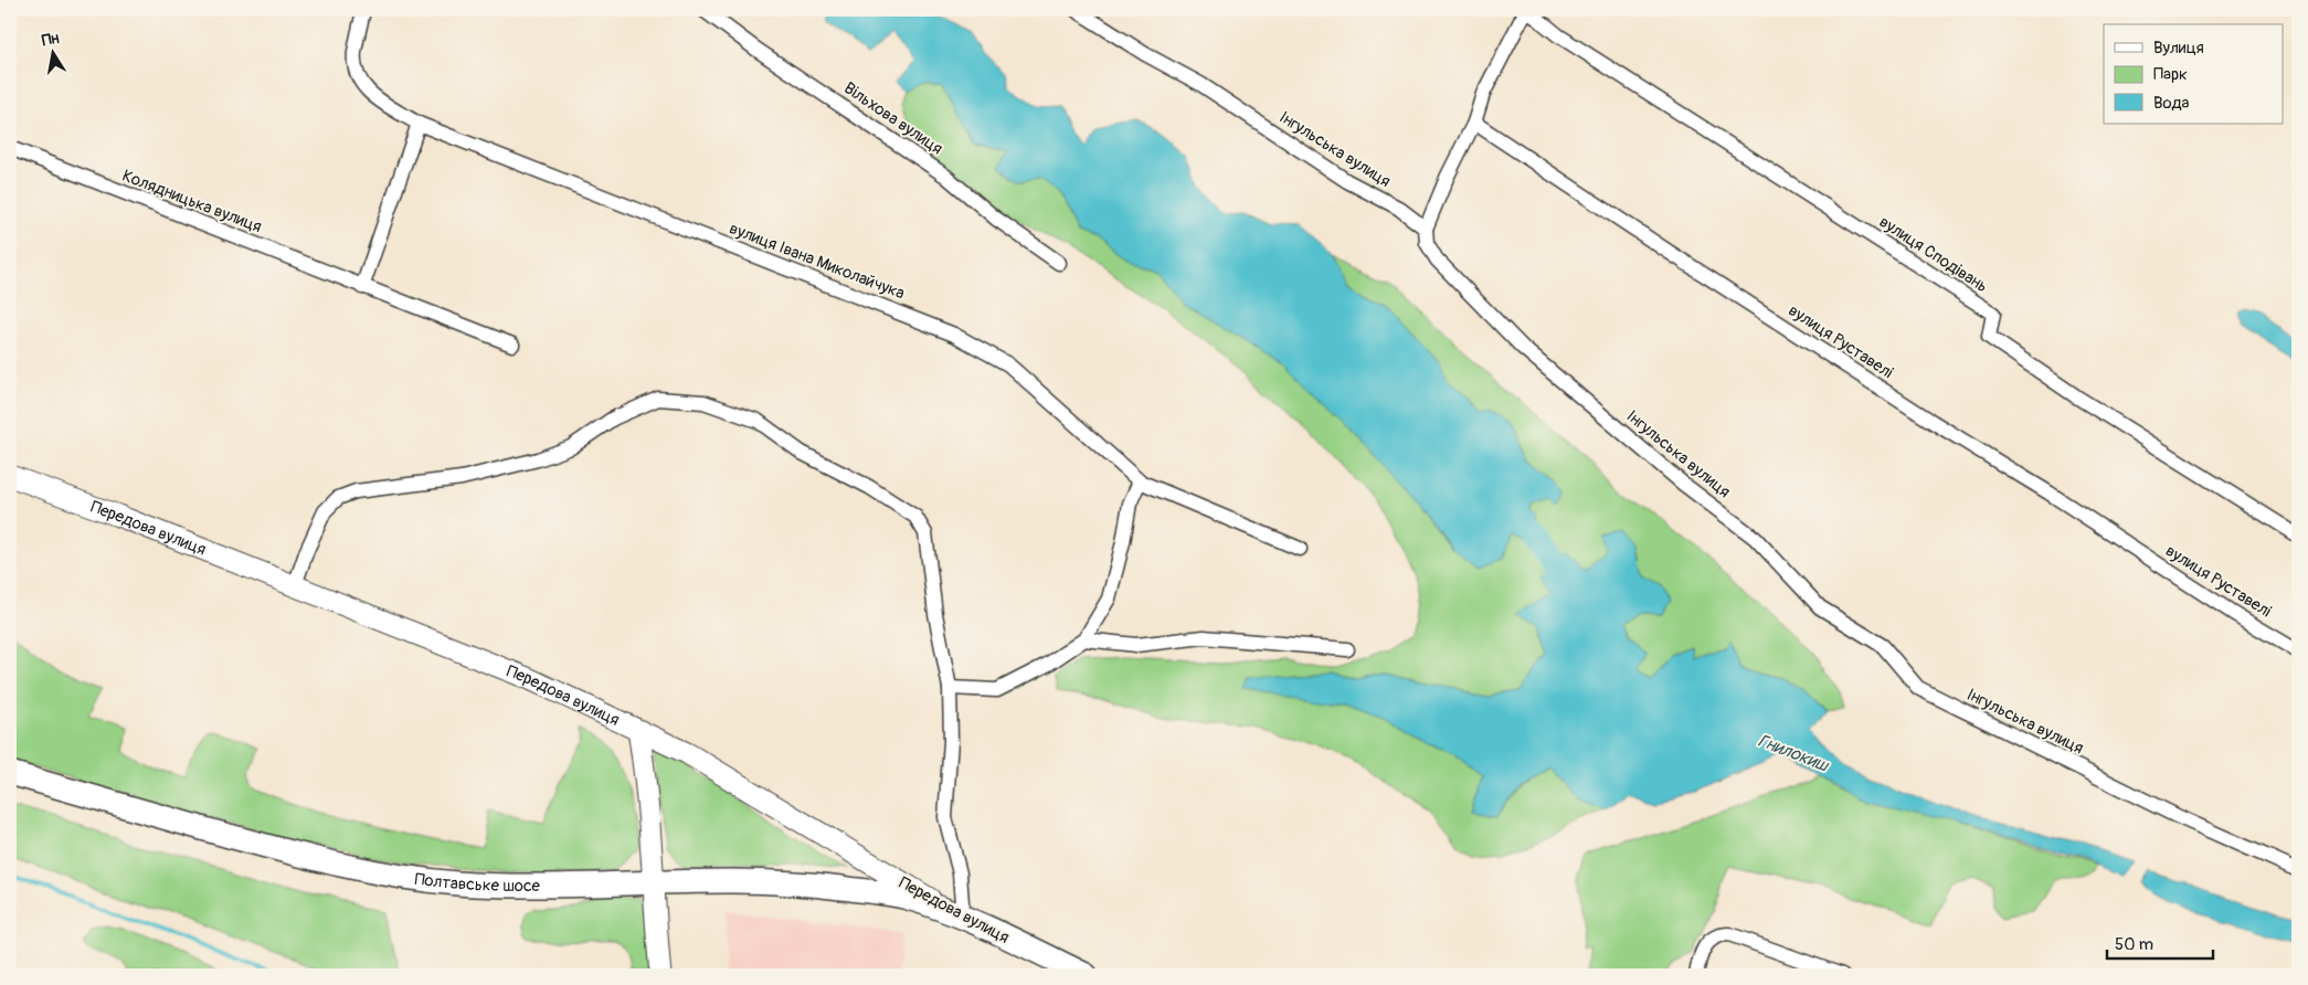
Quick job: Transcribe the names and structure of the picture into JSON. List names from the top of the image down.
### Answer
{
  "streets": {
    "main road": ["Передова вулиця", "Полтавське шосе"],
    "street": [
      "Вільхова вулиця",
      "Інгульська вулиця",
      "Колядницька вулиця",
      "вулиця Сподівань",
      "вулиця Івана Миколайчука",
      "вулиця Руставелі"
    ]
  },
  "crossings": [
    ["Передова вулиця", "Полтавське шосе"]
  ],
  "water": ["Гнилокиш"],
  "legend": ["Вулиця", "Парк", "Вода"],
  "scale_bar": "50 m",
  "north": "top"
}
